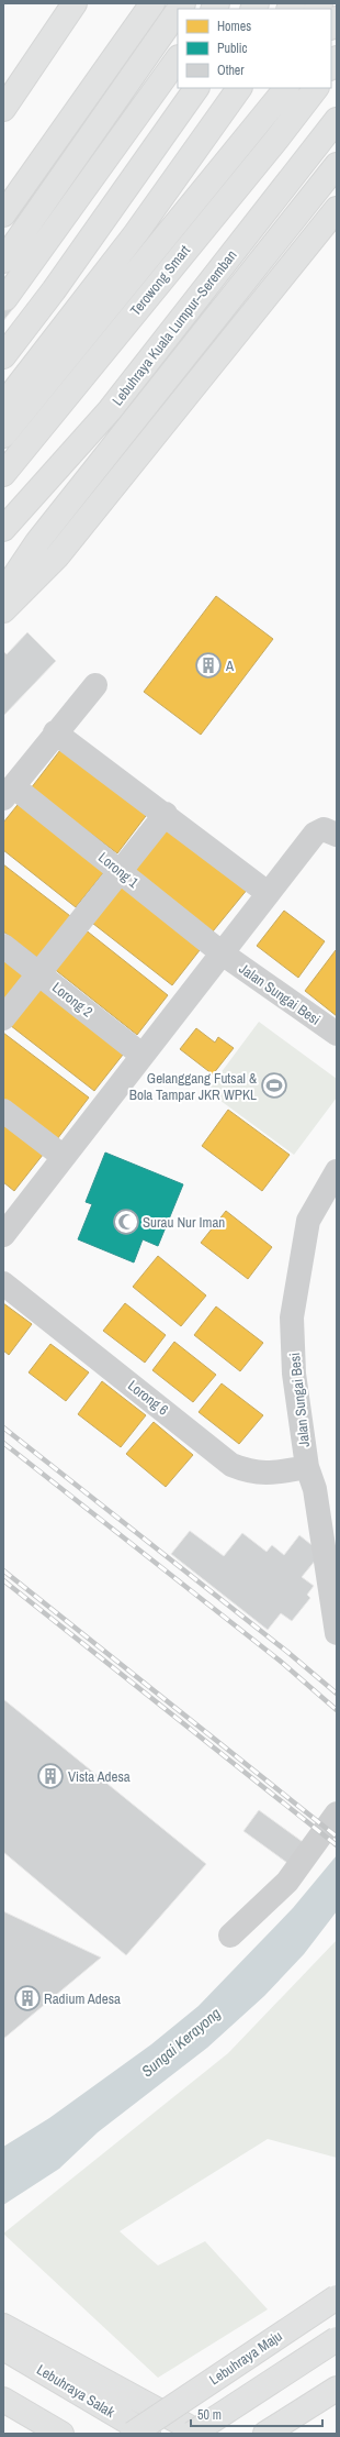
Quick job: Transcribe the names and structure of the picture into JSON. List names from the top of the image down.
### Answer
{
  "streets": {
    "highway": [
      "Terowong Smart",
      "Lebuhraya Kuala Lumpur–Seremban",
      "Lebuhraya Maju",
      "Lebuhraya Salak"
    ],
    "street": [
      "Lorong 1",
      "Jalan Sungai Besi",
      "Lorong 2",
      "Lorong 6"
    ]
  },
  "crossings": [
    ["Lorong 1", "Jalan Sungai Besi"],
    ["Jalan Sungai Besi", "Lorong 6"]
  ],
  "water": ["Sungai Kerayong"],
  "places": {
    "building": ["A", "Vista Adesa", "Radium Adesa"],
    "sports": ["Gelanggang Futsal & Bola Tampar JKR WPKL"],
    "mosque": ["Surau Nur Iman"]
  },
  "legend": ["Homes", "Public", "Other"],
  "scale_bar": "50 m"
}
